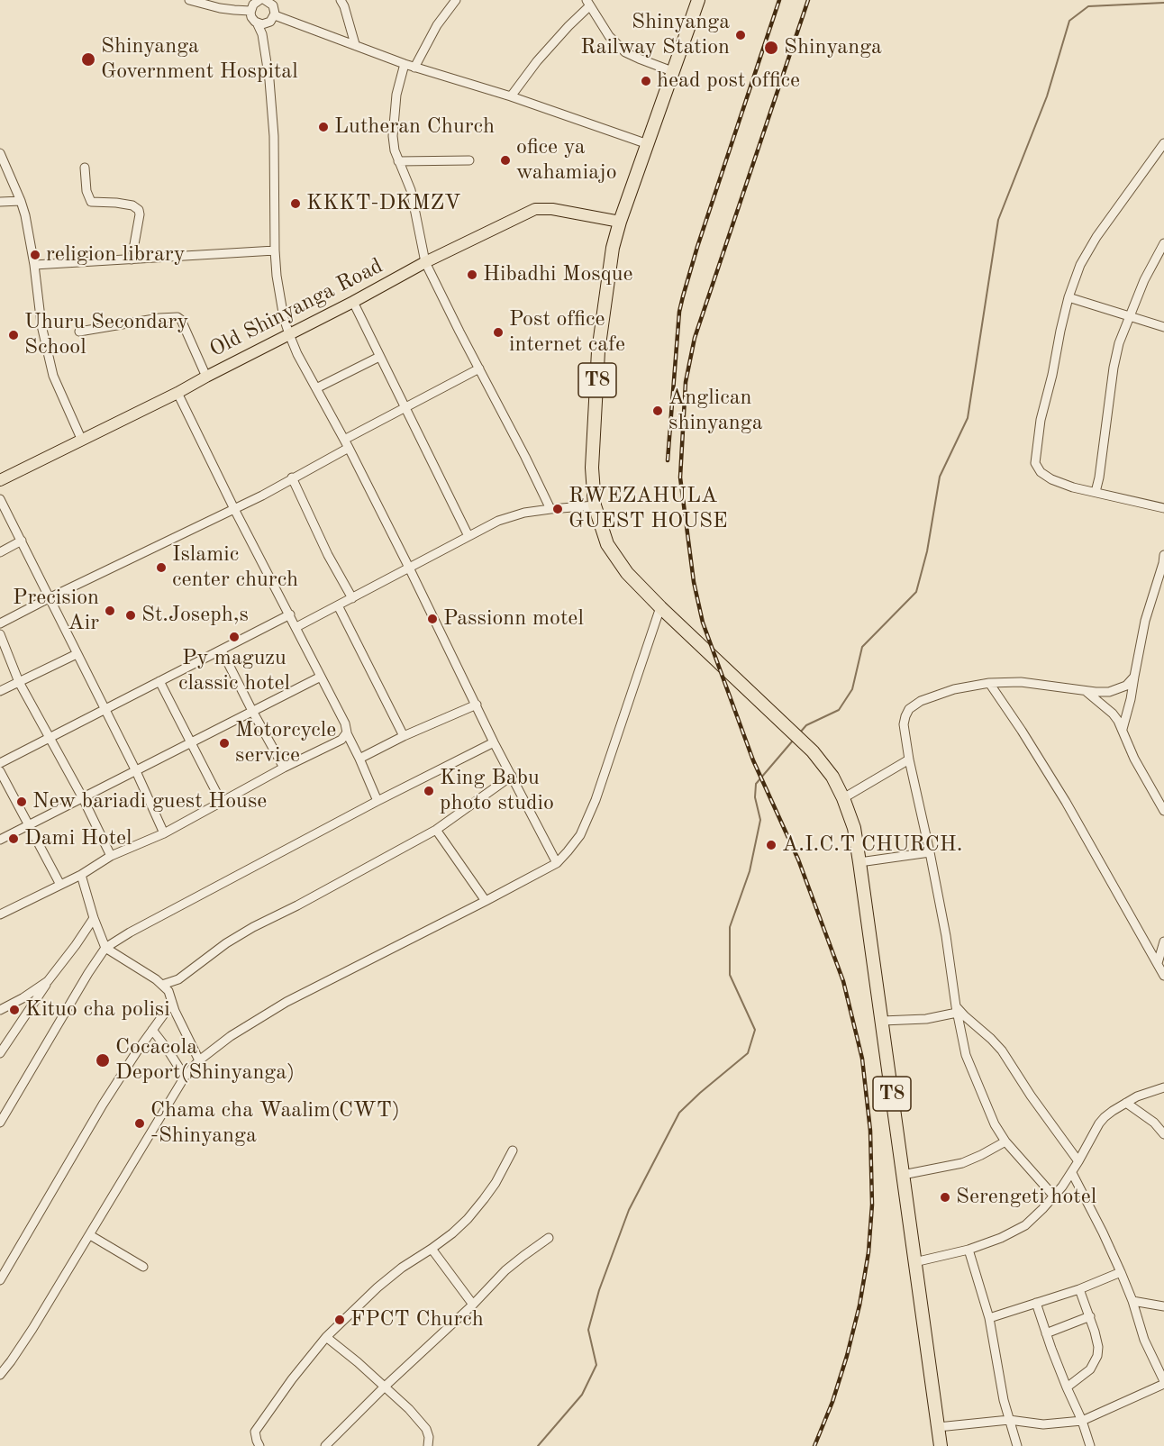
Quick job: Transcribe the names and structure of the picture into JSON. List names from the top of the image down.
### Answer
{
  "streets": {
    "highway": ["T8"],
    "main road": ["Old Shinyanga Road"]
  },
  "crossings": [
    ["Old Shinyanga Road", "T8"]
  ],
  "places": [
    "Shinyanga Railway Station",
    "Shinyanga",
    "Shinyanga Government Hospital",
    "head post office",
    "Lutheran Church",
    "ofice ya wahamiajo",
    "KKKT-DKMZV",
    "religion library",
    "Hibadhi Mosque",
    "Post office internet cafe",
    "Uhuru Secondary School",
    "Anglican shinyanga",
    "RWEZAHULA GUEST HOUSE",
    "Islamic center church",
    "Precision Air",
    "St.Joseph,s",
    "Passionn motel",
    "Py maguzu classic hotel",
    "Motorcycle service",
    "King Babu photo studio",
    "New bariadi guest House",
    "Dami Hotel",
    "A.I.C.T CHURCH.",
    "Kituo cha polisi",
    "Cocacola Deport(Shinyanga)",
    "Chama cha Waalim(CWT) -Shinyanga",
    "Serengeti hotel",
    "FPCT Church"
  ]
}
